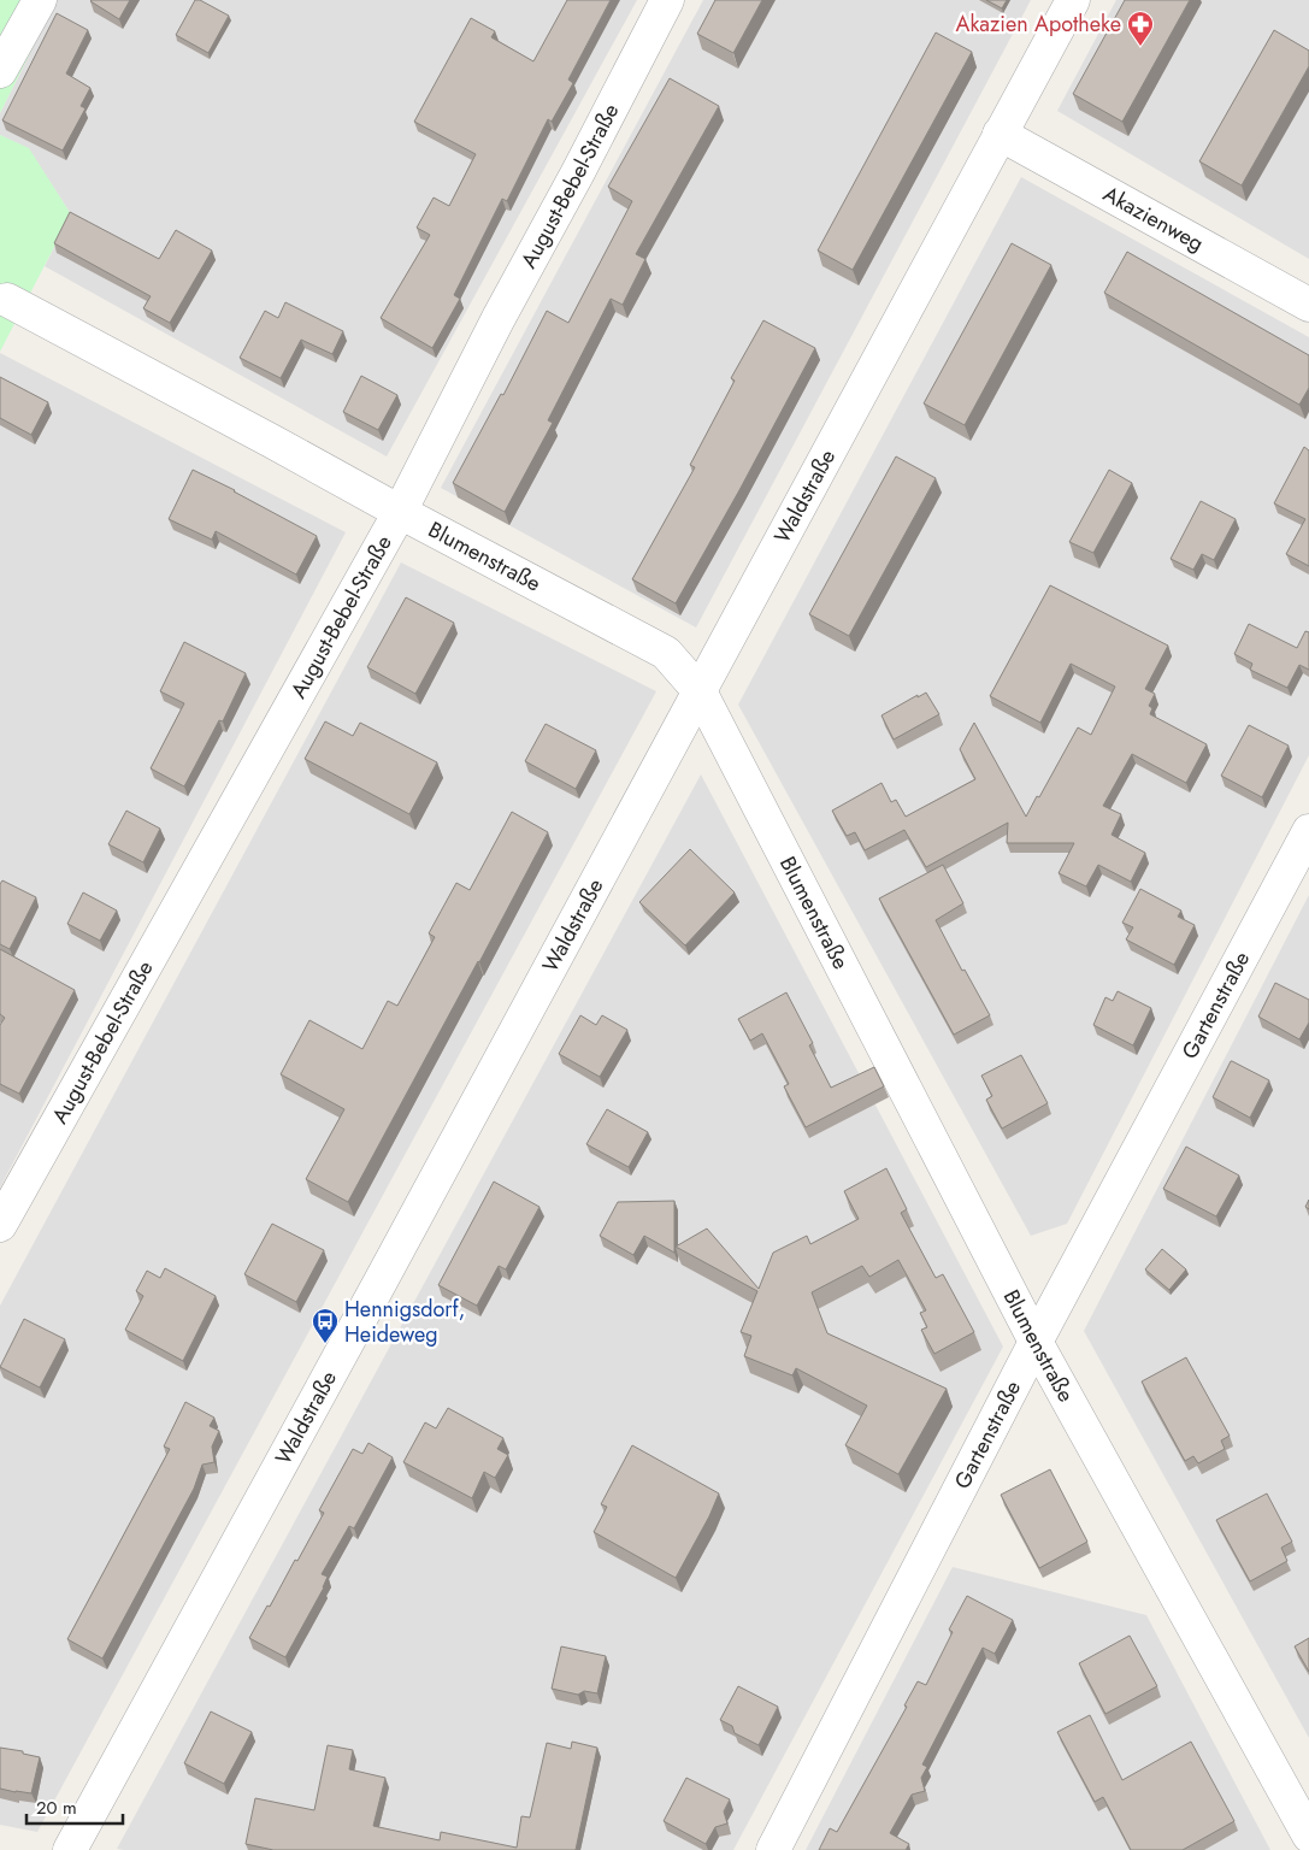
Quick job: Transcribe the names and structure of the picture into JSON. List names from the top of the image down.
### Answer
{
  "streets": {
    "street": [
      "August-Bebel-Straße",
      "Akazienweg",
      "Waldstraße",
      "Blumenstraße",
      "Gartenstraße"
    ]
  },
  "crossings": [
    ["August-Bebel-Straße", "Blumenstraße"],
    ["Akazienweg", "Waldstraße"],
    ["Waldstraße", "Blumenstraße"],
    ["Blumenstraße", "Gartenstraße"]
  ],
  "places": {
    "pharmacy": ["Akazien Apotheke"],
    "bus stop": ["Hennigsdorf, Heideweg"]
  },
  "scale_bar": "20 m"
}
